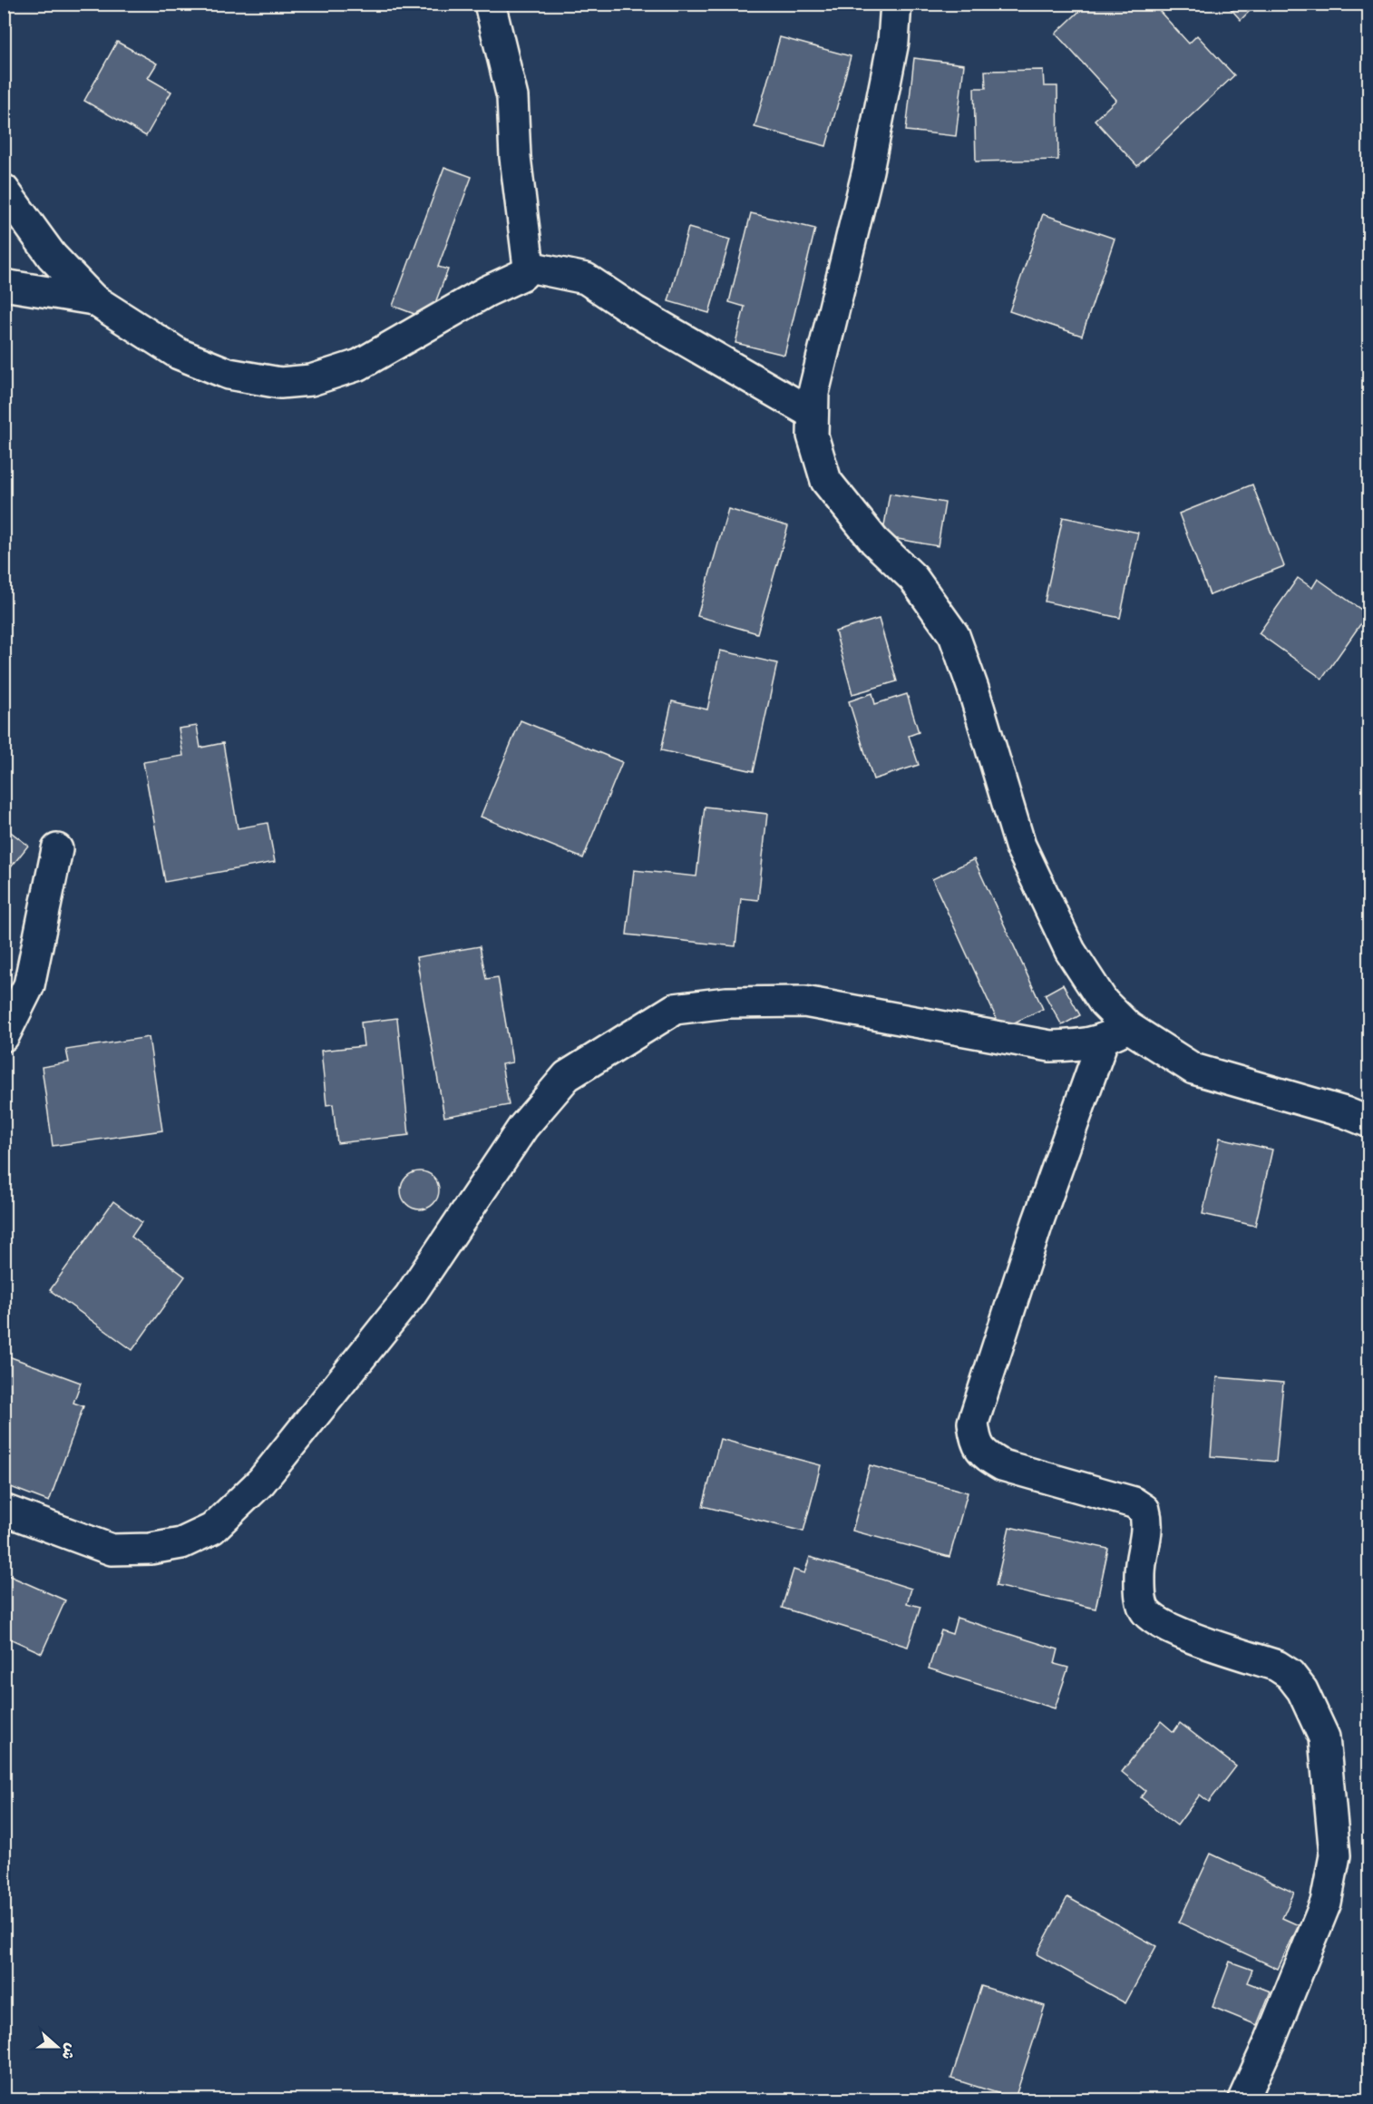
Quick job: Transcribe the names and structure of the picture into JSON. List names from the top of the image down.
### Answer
{
  "north": "right"
}
